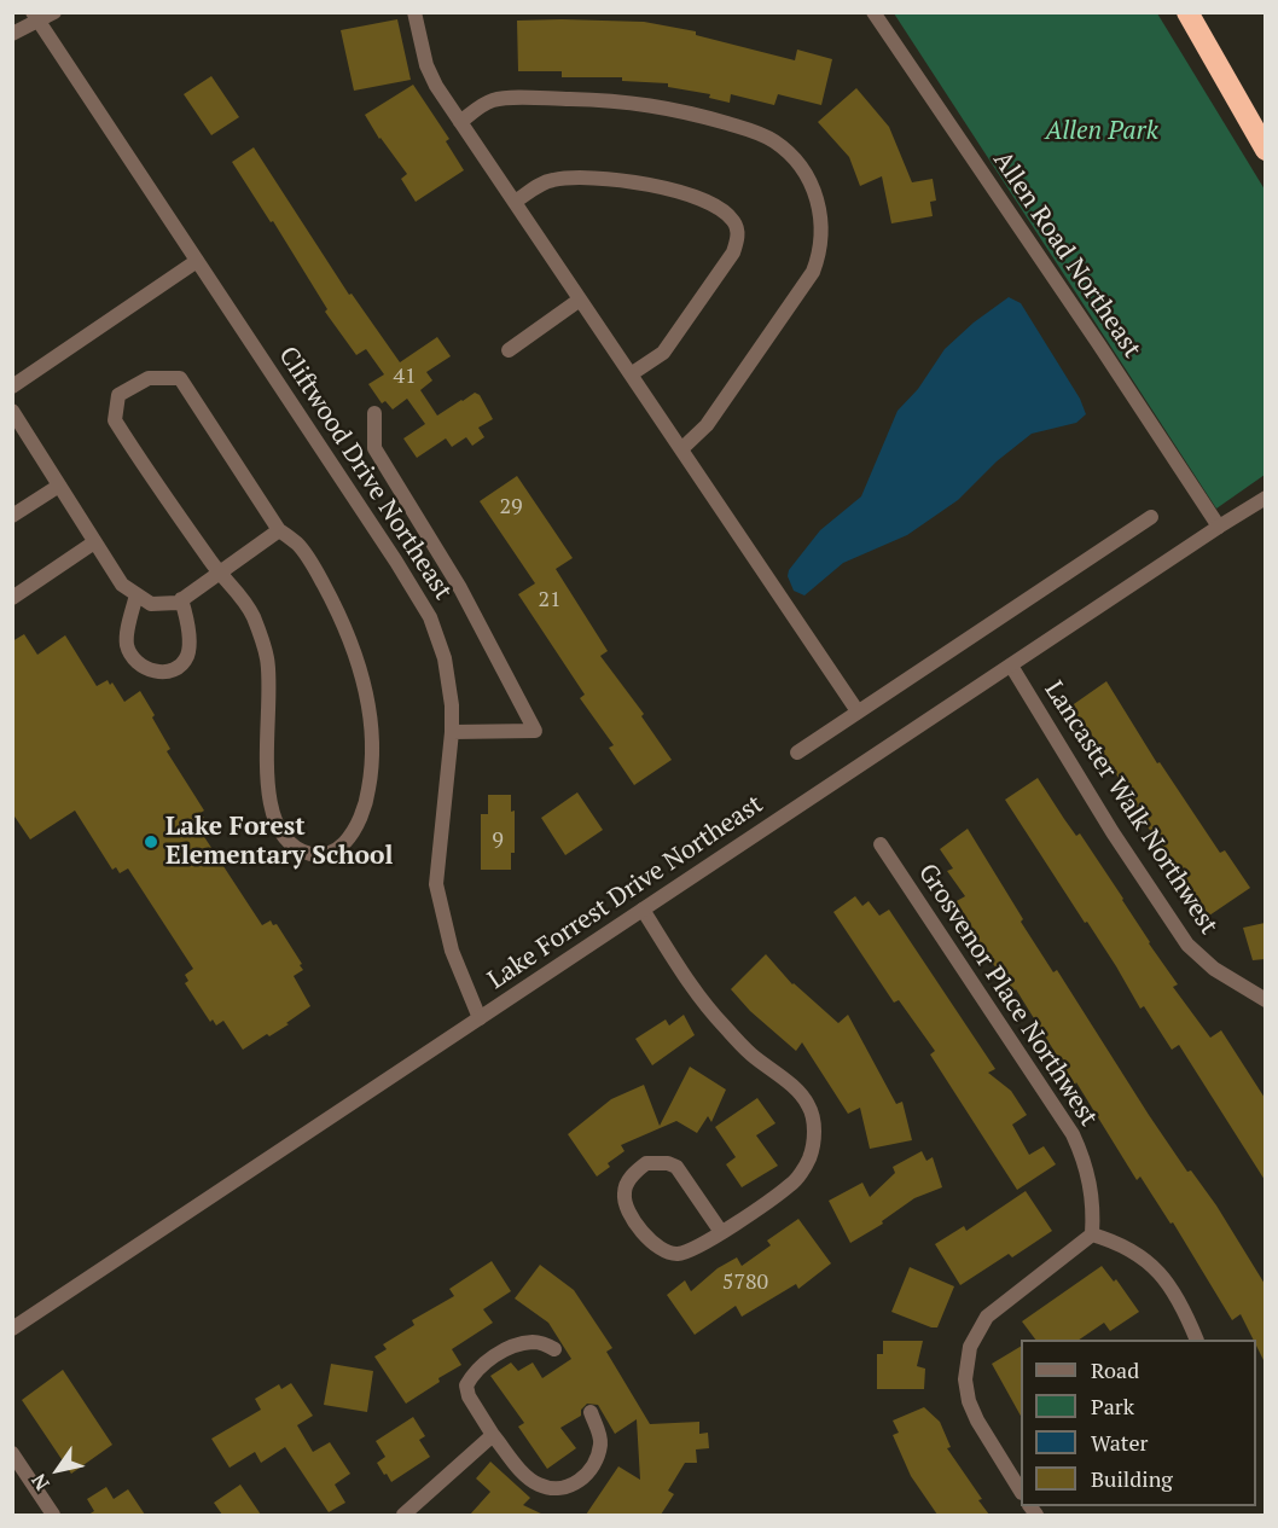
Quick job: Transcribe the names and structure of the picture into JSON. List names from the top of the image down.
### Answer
{
  "streets": {
    "street": [
      "Allen Road Northeast",
      "Cliftwood Drive Northeast",
      "Lancaster Walk Northwest",
      "Lake Forrest Drive Northeast",
      "Grosvenor Place Northwest"
    ]
  },
  "crossings": [
    ["Allen Road Northeast", "Lake Forrest Drive Northeast"],
    ["Cliftwood Drive Northeast", "Lake Forrest Drive Northeast"],
    ["Lancaster Walk Northwest", "Lake Forrest Drive Northeast"]
  ],
  "parks": ["Allen Park"],
  "places": ["Lake Forest Elementary School"],
  "house_numbers": [
    "41",
    "29",
    "21",
    "9",
    "5780"
  ],
  "legend": [
    "Road",
    "Park",
    "Water",
    "Building"
  ],
  "north": "bottom left"
}
